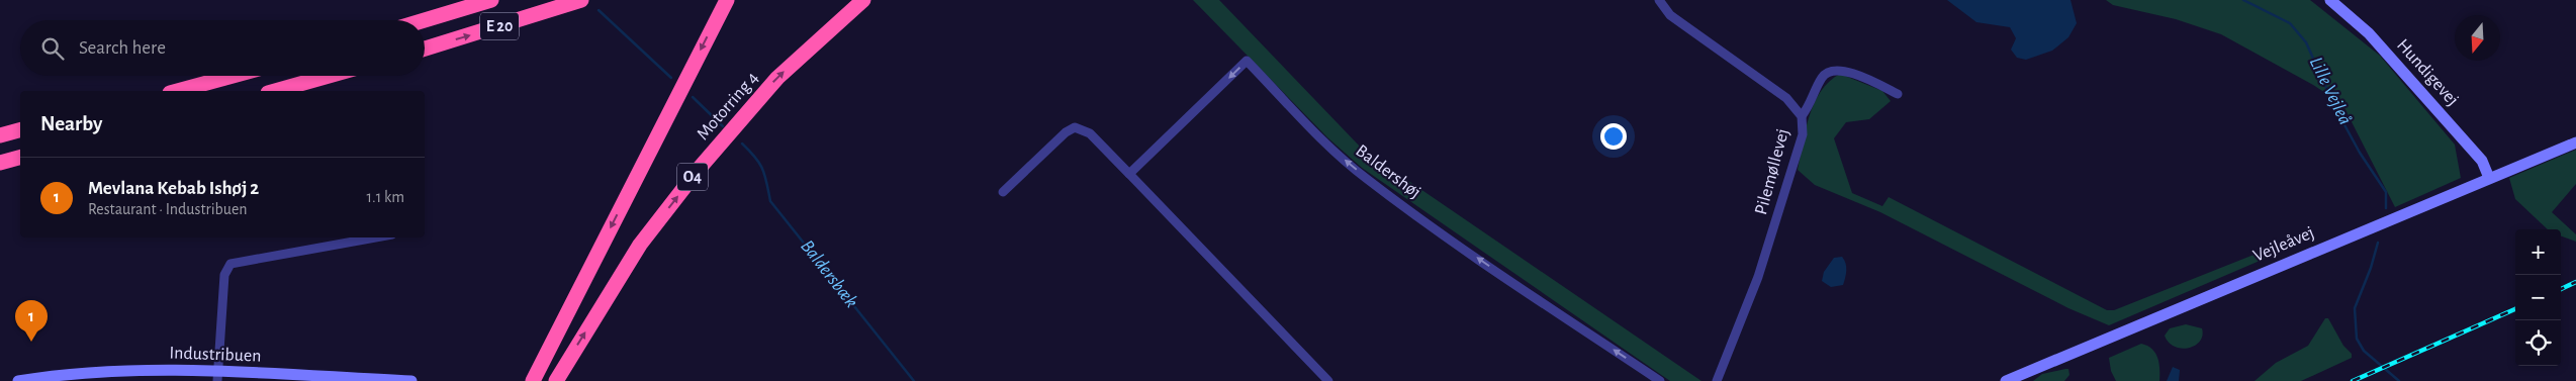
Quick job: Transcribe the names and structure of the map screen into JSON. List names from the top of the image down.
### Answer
{
  "streets": {
    "highway": ["E 20", "Motorring 4", "O4"],
    "street": [
      "Hundigevej",
      "Baldershøj",
      "Pilemøllevej",
      "Vejleåvej",
      "Industribuen"
    ]
  },
  "crossings": [
    ["Hundigevej", "Vejleåvej"]
  ],
  "one_way": ["Baldershøj"],
  "water": ["Lille Vejleå", "Baldersbæk"],
  "north": "bottom",
  "page": {
    "search": "Search here",
    "heading": "Nearby",
    "list": [
      {
        "mark": "1",
        "name": "Mevlana Kebab Ishøj 2",
        "note": "Restaurant · Industribuen",
        "value": "1.1 km"
      }
    ],
    "map_buttons": ["+", "−"],
    "pins": "1"
  }
}
